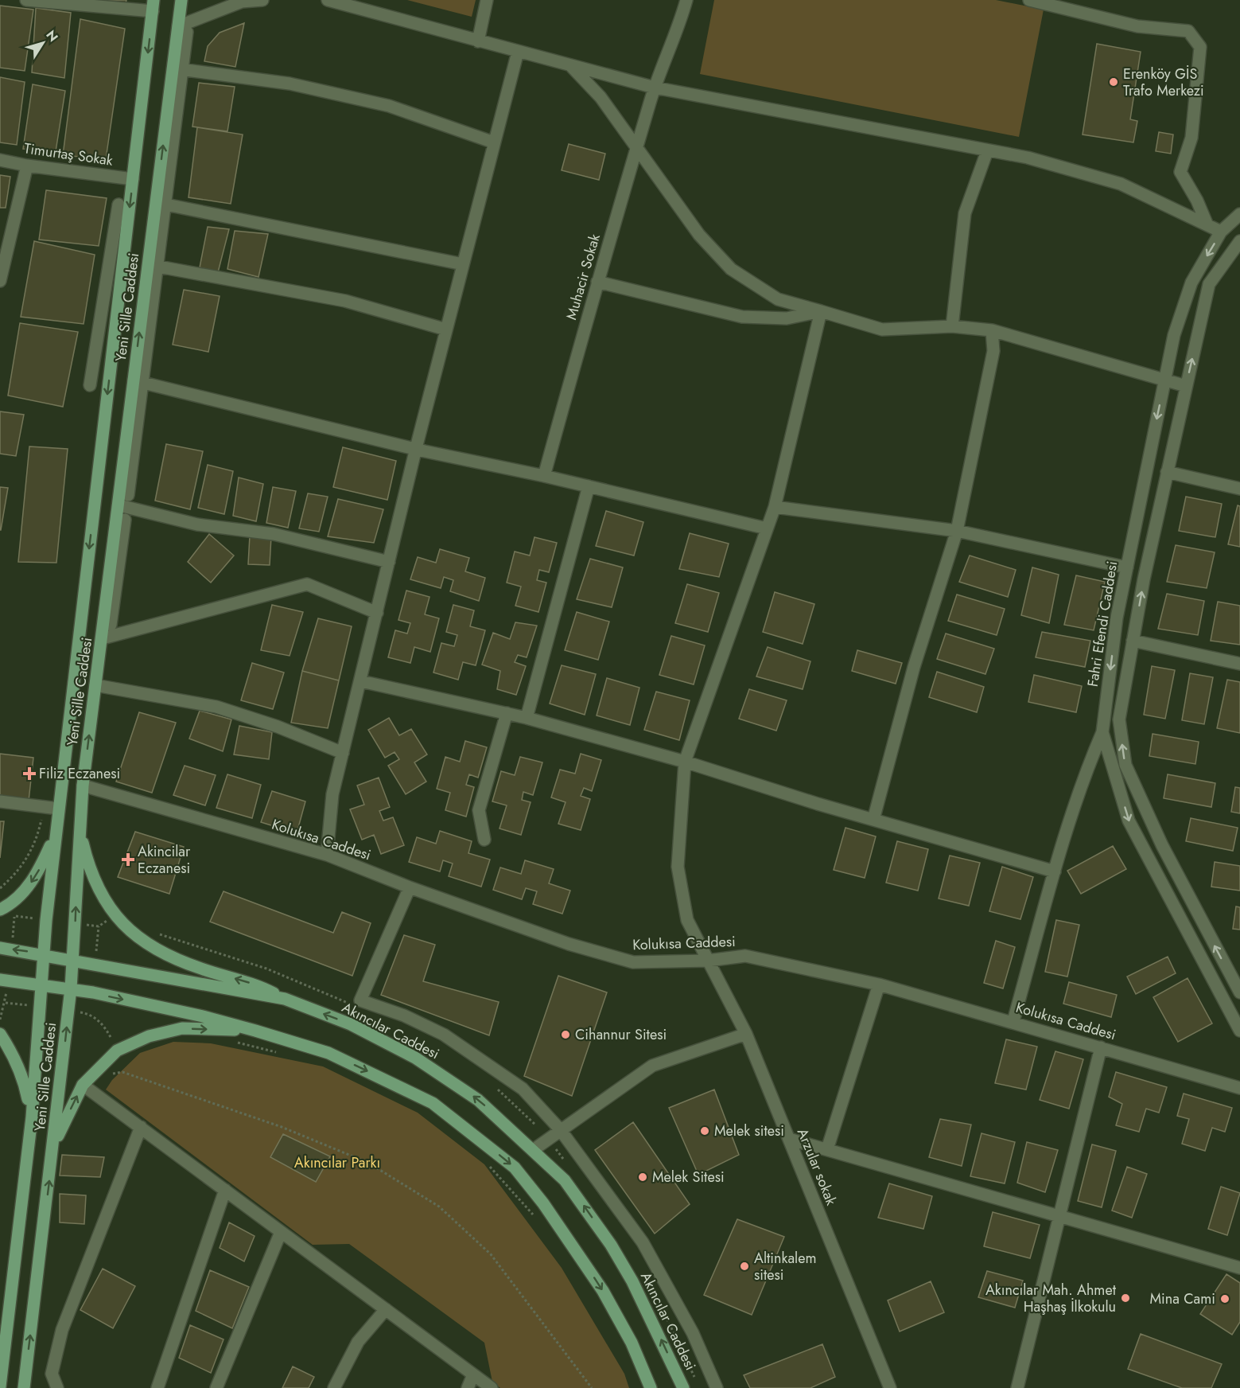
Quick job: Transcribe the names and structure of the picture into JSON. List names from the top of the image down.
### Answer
{
  "streets": {
    "main road": ["Yeni Sille Caddesi", "Akıncılar Caddesi"],
    "street": [
      "Timurtaş Sokak",
      "Muhacir Sokak",
      "Fahri Efendi Caddesi",
      "Kolukısa Caddesi",
      "Arzular sokak"
    ]
  },
  "crossings": [
    ["Timurtaş Sokak", "Yeni Sille Caddesi"],
    ["Yeni Sille Caddesi", "Kolukısa Caddesi"],
    ["Yeni Sille Caddesi", "Akıncılar Caddesi"],
    ["Kolukısa Caddesi", "Arzular sokak"]
  ],
  "parks": ["Akıncılar Parkı"],
  "places": {
    "other": [
      "Erenköy GİS Trafo Merkezi",
      "Cihannur Sitesi",
      "Melek sitesi",
      "Melek Sitesi",
      "Altinkalem sitesi",
      "Akıncılar Mah. Ahmet Haşhaş İlkokulu",
      "Mina Cami"
    ],
    "health": ["Filiz Eczanesi", "Akincilar Eczanesi"]
  },
  "north": "top right"
}
